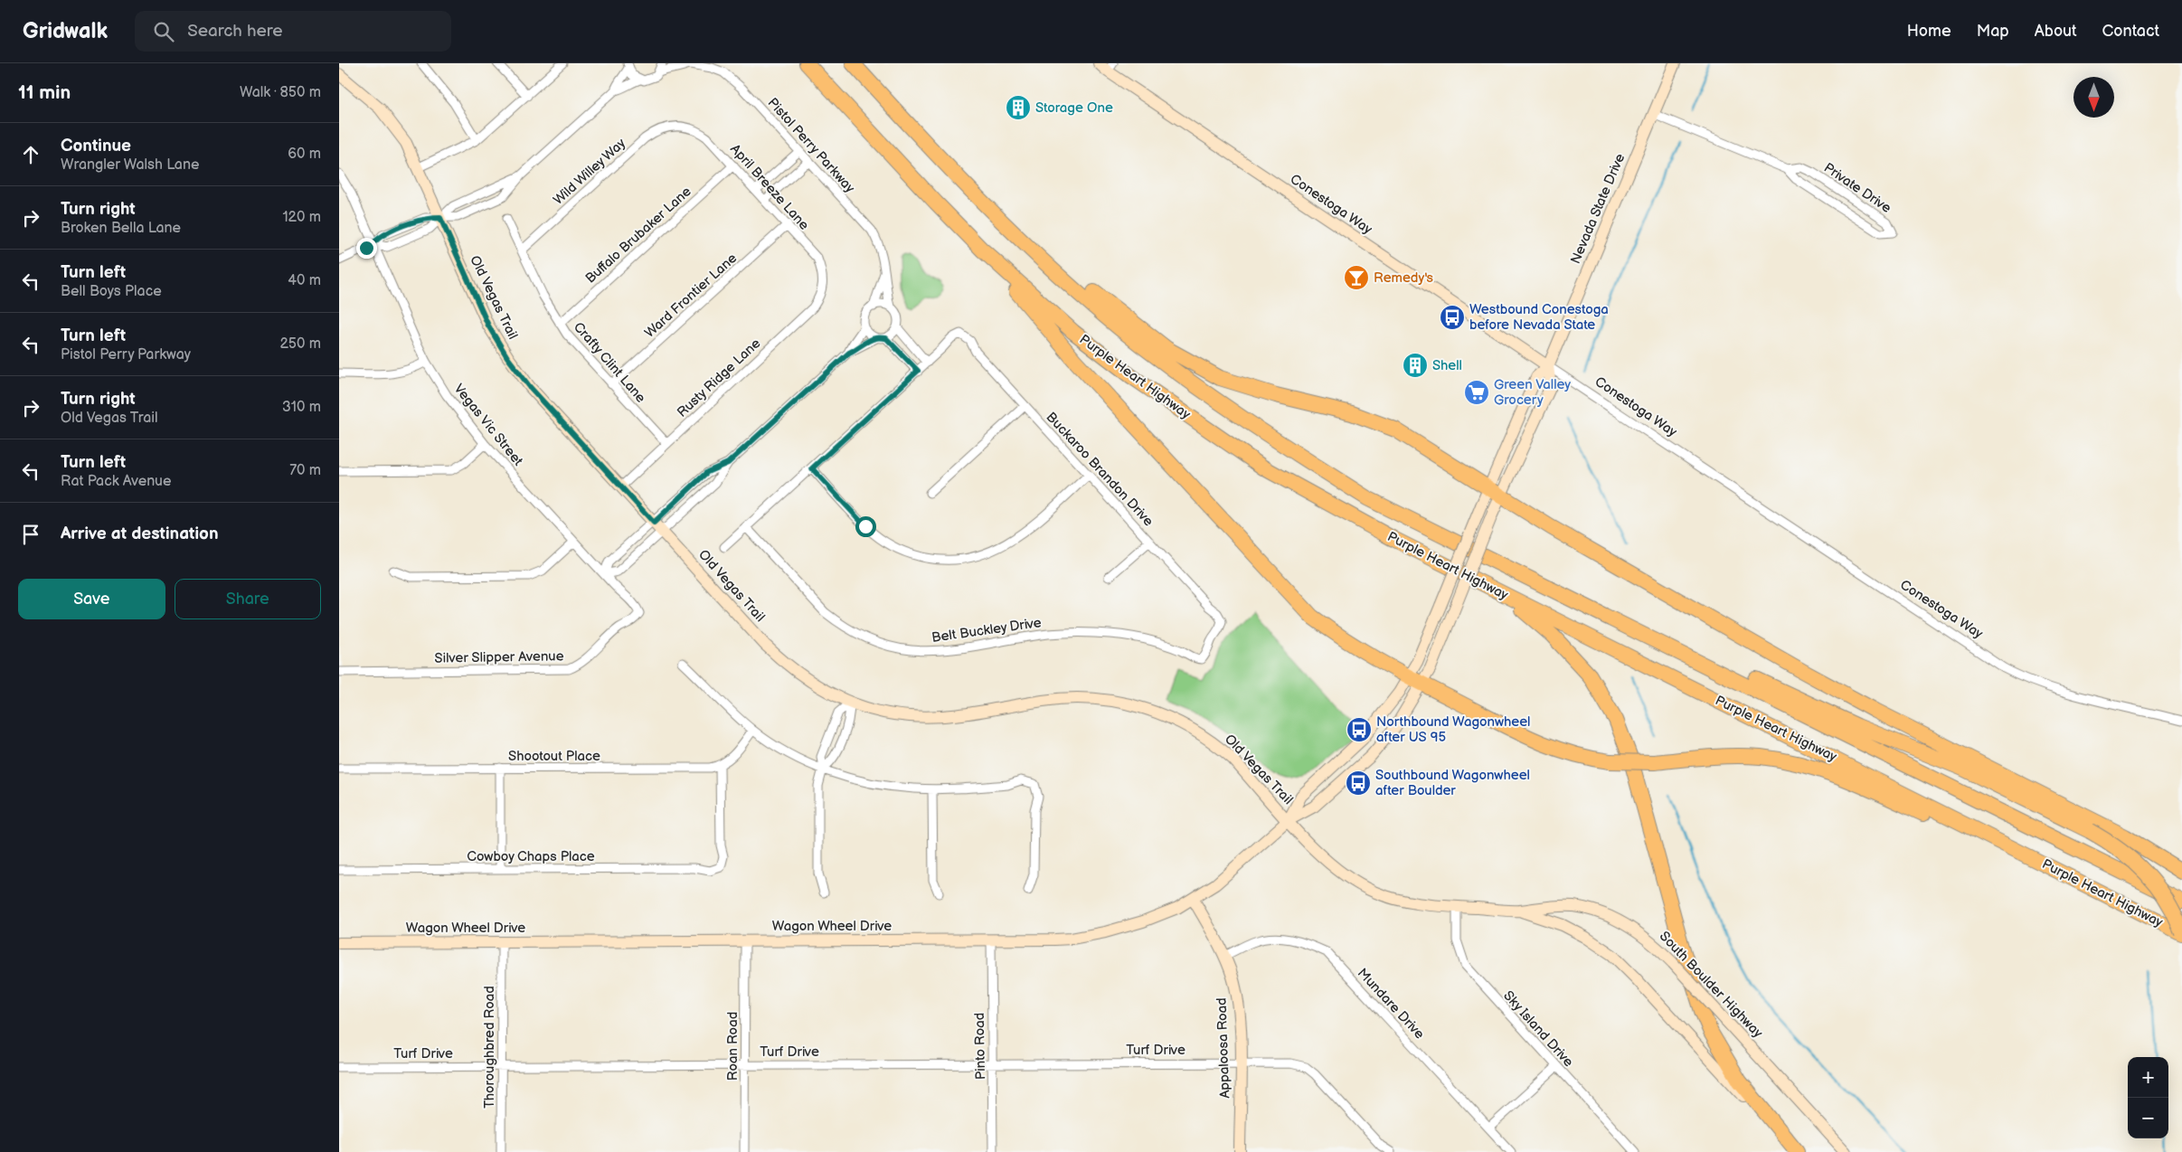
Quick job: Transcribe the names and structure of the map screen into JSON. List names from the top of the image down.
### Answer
{
  "streets": {
    "highway": ["Purple Heart Highway"],
    "street": [
      "Pistol Perry Parkway",
      "Wild Willey Way",
      "April Breeze Lane",
      "Private Drive",
      "Conestoga Way",
      "Nevada State Drive",
      "Buffalo Brubaker Lane",
      "Ward Frontier Lane",
      "Old Vegas Trail",
      "Crafty Clint Lane",
      "Rusty Ridge Lane",
      "Vegas Vic Street",
      "Buckaroo Brandon Drive",
      "Belt Buckley Drive",
      "Silver Slipper Avenue",
      "Shootout Place",
      "Cowboy Chaps Place",
      "Wagon Wheel Drive",
      "South Boulder Highway",
      "Mundare Drive",
      "Sky Island Drive",
      "Roan Road",
      "Pinto Road",
      "Thoroughbred Road",
      "Appaloosa Road",
      "Turf Drive"
    ]
  },
  "crossings": [
    ["Wild Willey Way", "April Breeze Lane"],
    ["Wild Willey Way", "Crafty Clint Lane"],
    ["April Breeze Lane", "Buffalo Brubaker Lane"],
    ["April Breeze Lane", "Ward Frontier Lane"],
    ["April Breeze Lane", "Rusty Ridge Lane"],
    ["Private Drive", "Nevada State Drive"],
    ["Conestoga Way", "Nevada State Drive"],
    ["Nevada State Drive", "Wagon Wheel Drive"],
    ["Buffalo Brubaker Lane", "Crafty Clint Lane"],
    ["Ward Frontier Lane", "Crafty Clint Lane"],
    ["Old Vegas Trail", "Rusty Ridge Lane"],
    ["Old Vegas Trail", "Wagon Wheel Drive"],
    ["Old Vegas Trail", "South Boulder Highway"],
    ["Crafty Clint Lane", "Rusty Ridge Lane"],
    ["Vegas Vic Street", "Silver Slipper Avenue"],
    ["Buckaroo Brandon Drive", "Belt Buckley Drive"],
    ["Shootout Place", "Cowboy Chaps Place"],
    ["Wagon Wheel Drive", "South Boulder Highway"],
    ["Wagon Wheel Drive", "Roan Road"],
    ["Wagon Wheel Drive", "Pinto Road"],
    ["Wagon Wheel Drive", "Thoroughbred Road"],
    ["Wagon Wheel Drive", "Appaloosa Road"],
    ["South Boulder Highway", "Sky Island Drive"],
    ["Mundare Drive", "Appaloosa Road"],
    ["Roan Road", "Turf Drive"],
    ["Pinto Road", "Turf Drive"],
    ["Thoroughbred Road", "Turf Drive"],
    ["Appaloosa Road", "Turf Drive"]
  ],
  "places": {
    "building": ["Storage One", "Shell"],
    "bar": ["Remedy's"],
    "bus stop": ["Westbound Conestoga before Nevada State", "Northbound Wagonwheel after US 95", "Southbound Wagonwheel after Boulder"],
    "supermarket": ["Green Valley Grocery"]
  },
  "north": "bottom",
  "page": {
    "header": "Gridwalk",
    "search": "Search here",
    "nav": [
      "Home",
      "Map",
      "About",
      "Contact"
    ],
    "heading": ["11 min", "Walk · 850 m"],
    "list": [
      ["Continue", "Wrangler Walsh Lane", "60 m"],
      ["Turn right", "Broken Bella Lane", "120 m"],
      ["Turn left", "Bell Boys Place", "40 m"],
      ["Turn left", "Pistol Perry Parkway", "250 m"],
      ["Turn right", "Old Vegas Trail", "310 m"],
      ["Turn left", "Rat Pack Avenue", "70 m"],
      "Arrive at destination"
    ],
    "buttons": ["Save", "Share"],
    "map_buttons": ["+", "−"]
  }
}
